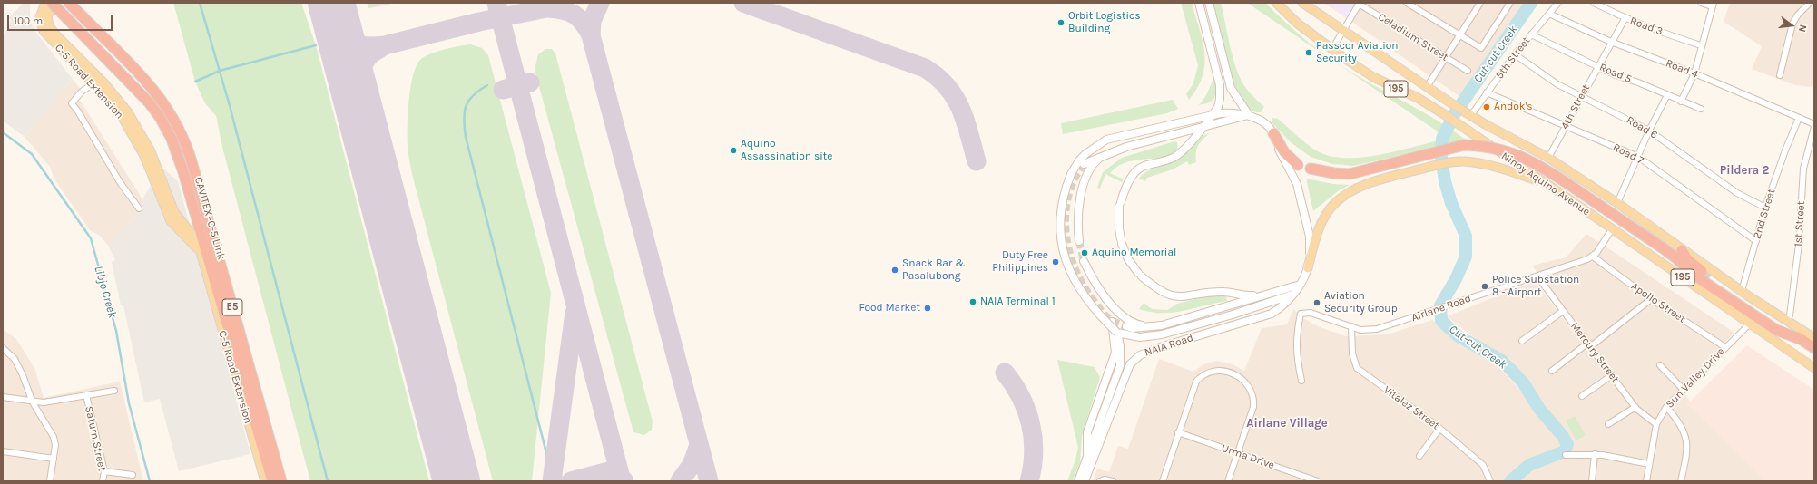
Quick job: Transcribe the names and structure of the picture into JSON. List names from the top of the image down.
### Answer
{
  "streets": {
    "highway": ["CAVITEX–C-5 Link", "E5"],
    "main road": ["C-5 Road Extension", "195", "Ninoy Aquino Avenue"],
    "street": [
      "Road 3",
      "Celadium Street",
      "5th Street",
      "Road 4",
      "Road 5",
      "4th Street",
      "Road 6",
      "Road 7",
      "2nd Street",
      "1st Street",
      "Apollo Street",
      "Airlane Road",
      "NAIA Road",
      "Mercury Street",
      "Sun Valley Drive",
      "Vitalez Street",
      "Saturn Street",
      "Urma Drive"
    ]
  },
  "crossings": [
    ["Road 3", "4th Street"],
    ["5th Street", "Road 4"],
    ["5th Street", "Road 5"],
    ["5th Street", "Road 6"],
    ["5th Street", "Road 7"],
    ["5th Street", "Ninoy Aquino Avenue"],
    ["Road 4", "4th Street"],
    ["Road 4", "2nd Street"],
    ["Road 4", "1st Street"],
    ["Road 5", "4th Street"],
    ["4th Street", "Road 6"],
    ["4th Street", "Road 7"],
    ["4th Street", "Ninoy Aquino Avenue"],
    ["Road 6", "2nd Street"],
    ["Road 7", "2nd Street"],
    ["Ninoy Aquino Avenue", "2nd Street"],
    ["Ninoy Aquino Avenue", "1st Street"],
    ["Ninoy Aquino Avenue", "Sun Valley Drive"],
    ["Apollo Street", "Airlane Road"],
    ["Apollo Street", "Sun Valley Drive"],
    ["Airlane Road", "Mercury Street"],
    ["Airlane Road", "Vitalez Street"],
    ["Mercury Street", "Sun Valley Drive"]
  ],
  "districts": ["Pildera 2", "Airlane Village"],
  "water": ["Cut-cut Creek", "Libjo Creek"],
  "places": [
    "Orbit Logistics Building",
    "Passcor Aviation Security",
    "Andok's",
    "Aquino Assassination site",
    "Aquino Memorial",
    "Duty Free Philippines",
    "Snack Bar & Pasalubong",
    "Police Substation 8 - Airport",
    "NAIA Terminal 1",
    "Aviation Security Group",
    "Food Market"
  ],
  "scale_bar": "100 m",
  "north": "right"
}
